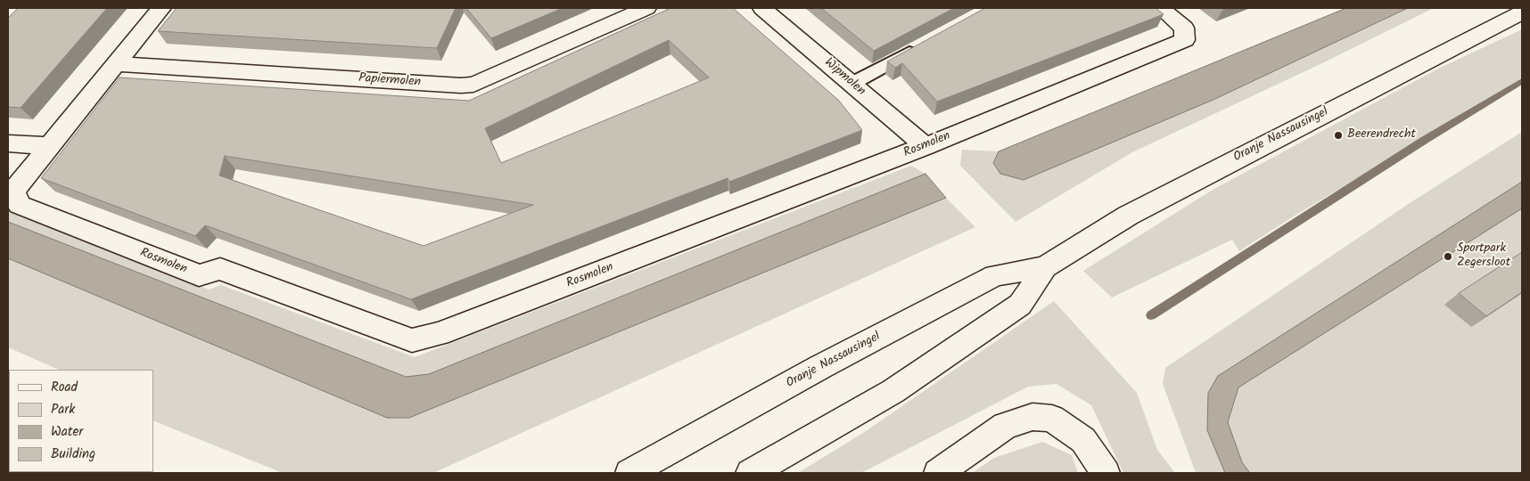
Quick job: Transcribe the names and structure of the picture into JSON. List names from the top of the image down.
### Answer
{
  "streets": {
    "street": [
      "Wipmolen",
      "Papiermolen",
      "Oranje Nassausingel",
      "Rosmolen"
    ]
  },
  "crossings": [
    ["Wipmolen", "Rosmolen"],
    ["Papiermolen", "Rosmolen"]
  ],
  "places": ["Beerendrecht", "Sportpark Zegersloot"],
  "legend": [
    "Road",
    "Park",
    "Water",
    "Building"
  ]
}
